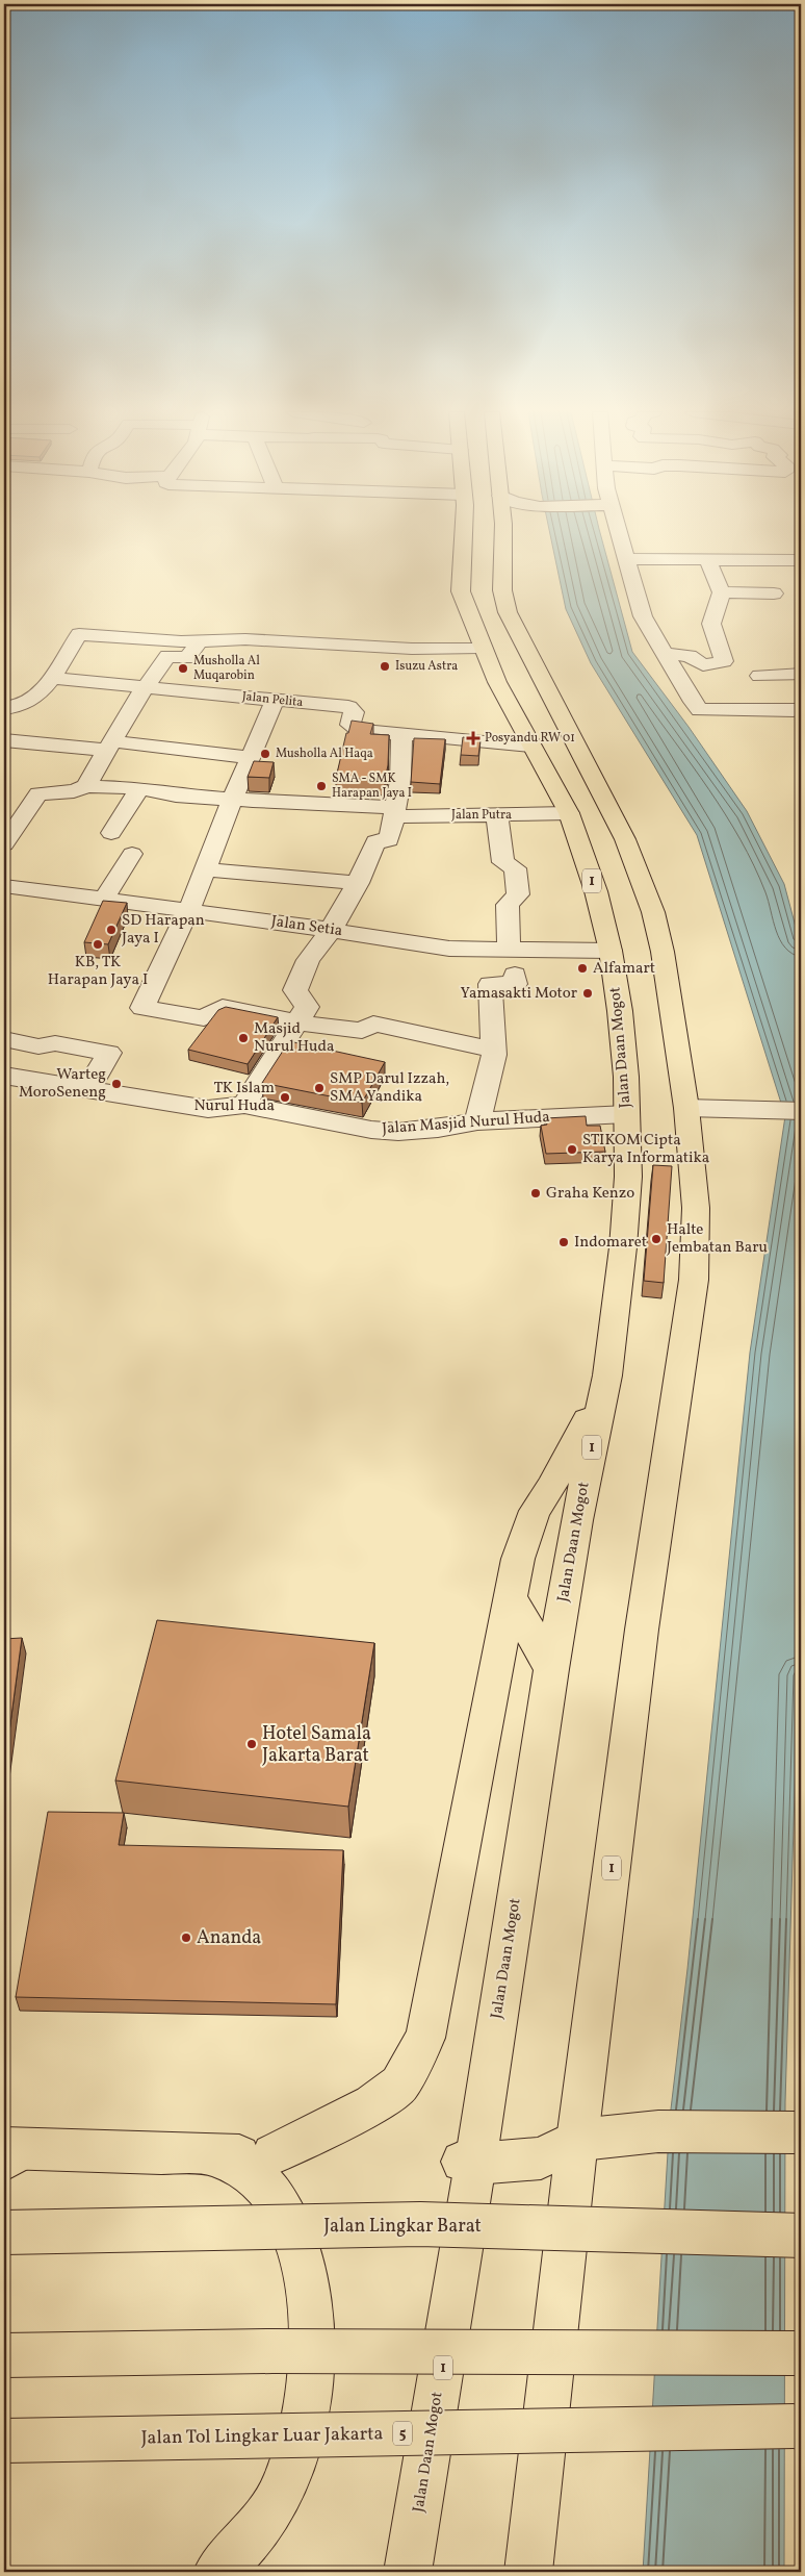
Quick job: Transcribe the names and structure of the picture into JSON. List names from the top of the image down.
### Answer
{
  "streets": {
    "main road": [
      "1",
      "Jalan Daan Mogot",
      "Jalan Lingkar Barat",
      "5",
      "Jalan Tol Lingkar Luar Jakarta"
    ],
    "street": [
      "Jalan Pelita",
      "Jalan Putra",
      "Jalan Setia",
      "Jalan Masjid Nurul Huda"
    ]
  },
  "crossings": [
    ["Jalan Putra", "Jalan Daan Mogot"],
    ["Jalan Setia", "Jalan Daan Mogot"],
    ["Jalan Daan Mogot", "Jalan Masjid Nurul Huda"]
  ],
  "places": {
    "other": [
      "Isuzu Astra",
      "Musholla Al Muqarobin",
      "Musholla Al Haqa",
      "SMA - SMK Harapan Jaya I",
      "SD Harapan Jaya I",
      "KB, TK Harapan Jaya I",
      "Alfamart",
      "Yamasakti Motor",
      "Masjid Nurul Huda",
      "Warteg MoroSeneng",
      "SMP Darul Izzah, SMA Yandika",
      "TK Islam Nurul Huda",
      "STIKOM Cipta Karya Informatika",
      "Graha Kenzo",
      "Halte Jembatan Baru",
      "Indomaret",
      "Hotel Samala Jakarta Barat",
      "Ananda"
    ],
    "health": ["Posyandu RW 01"]
  }
}
